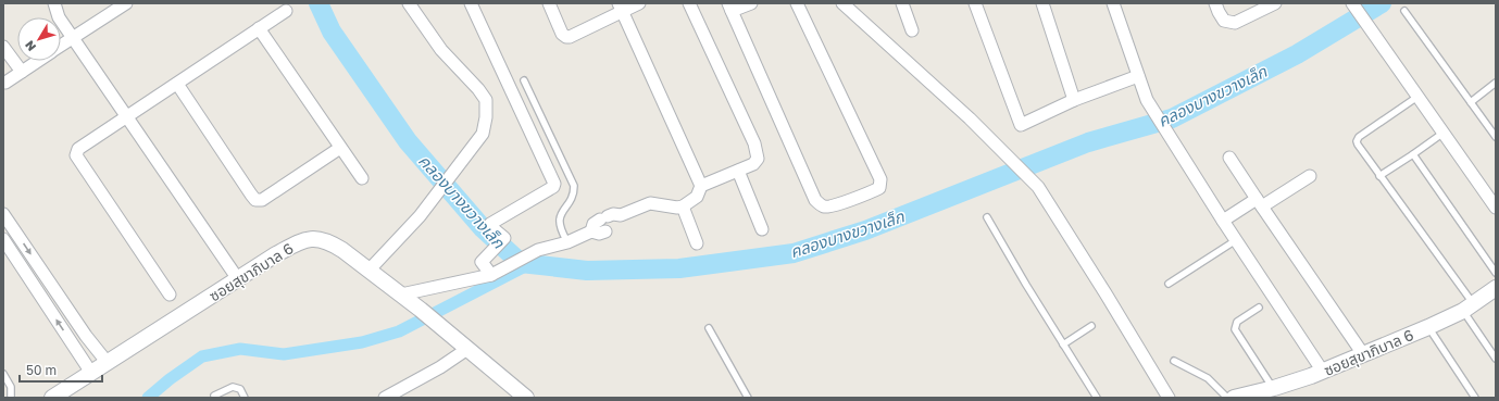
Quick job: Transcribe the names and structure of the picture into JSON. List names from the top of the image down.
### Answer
{
  "streets": {
    "street": ["ซอยสุขาภิบาล 6"]
  },
  "water": ["คลองบางขวางเล็ก"],
  "scale_bar": "50 m",
  "north": "bottom left"
}
